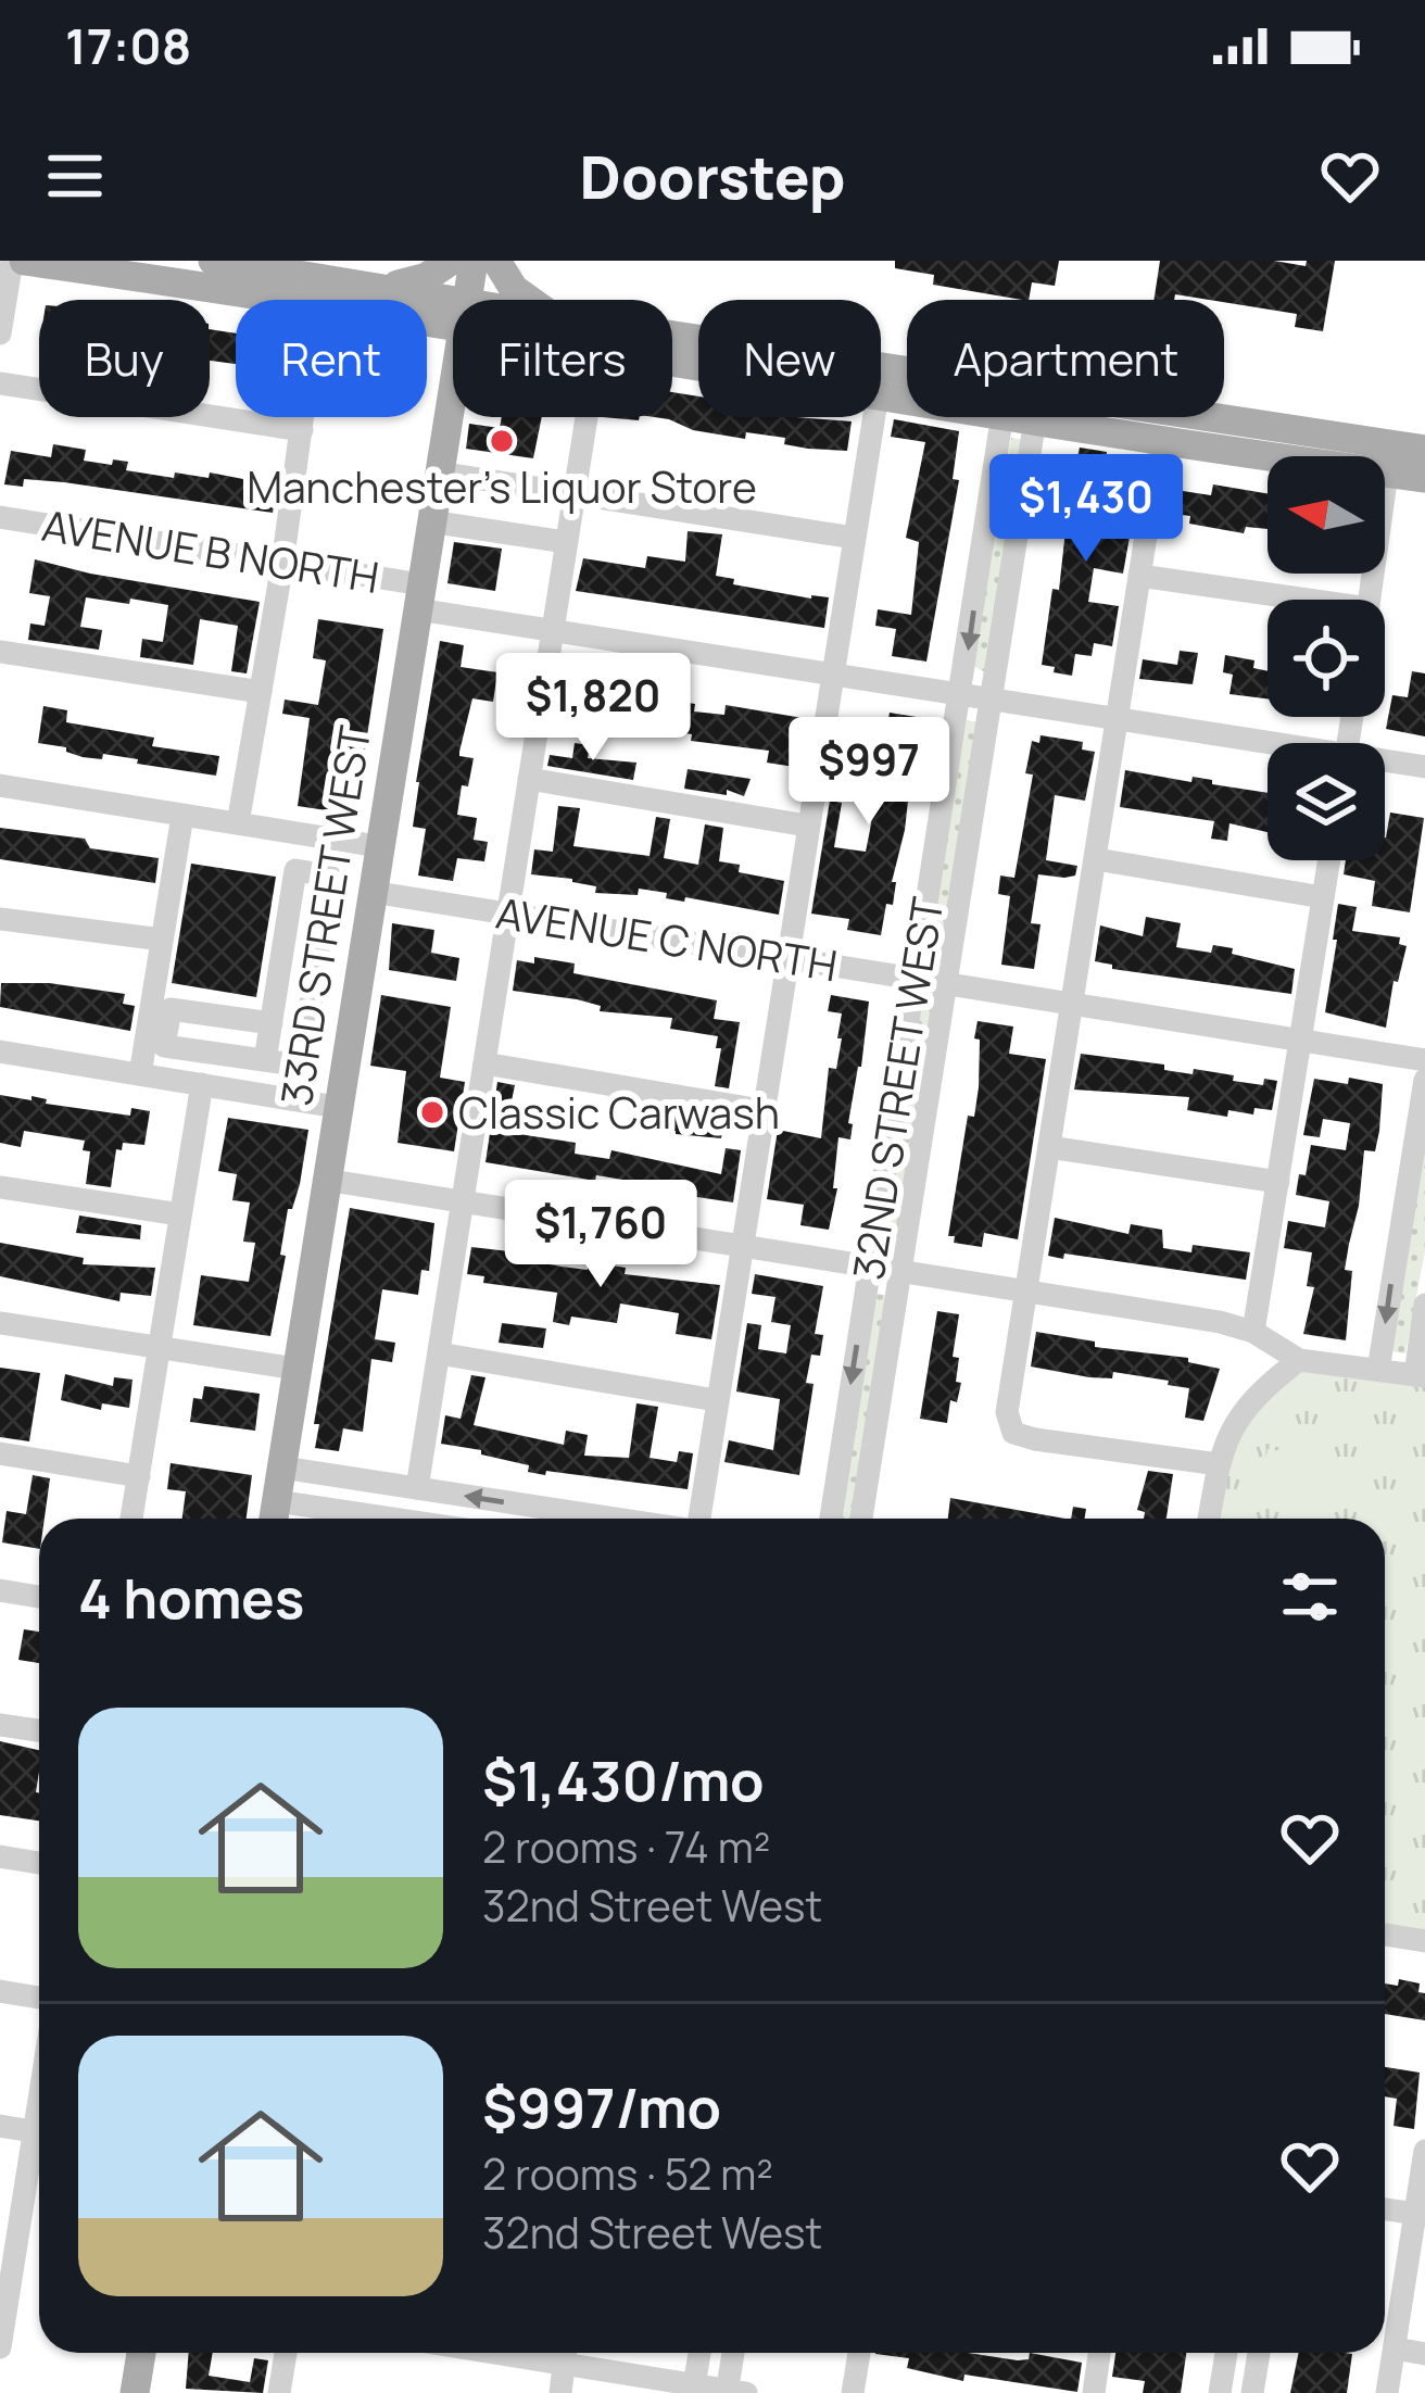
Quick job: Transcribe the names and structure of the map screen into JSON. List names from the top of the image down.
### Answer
{
  "streets": {
    "main road": ["33RD STREET WEST"],
    "street": ["AVENUE B NORTH", "AVENUE C NORTH", "32ND STREET WEST"]
  },
  "crossings": [
    ["AVENUE B NORTH", "33RD STREET WEST"],
    ["AVENUE B NORTH", "32ND STREET WEST"],
    ["33RD STREET WEST", "AVENUE C NORTH"],
    ["AVENUE C NORTH", "32ND STREET WEST"]
  ],
  "places": ["Manchester's Liquor Store", "Classic Carwash"],
  "north": "left",
  "page": {
    "status": "17:08",
    "header": "Doorstep",
    "chip": [
      "Buy",
      "Rent",
      "Filters",
      "New",
      "Apartment"
    ],
    "price": [
      "$1,430",
      "$1,820",
      "$997",
      "$1,760"
    ],
    "heading": "4 homes",
    "list": [
      {
        "name": "$1,430/mo",
        "note": "2 rooms · 74 m² · 32nd Street West"
      },
      {
        "name": "$997/mo",
        "note": "2 rooms · 52 m² · 32nd Street West"
      }
    ]
  }
}
